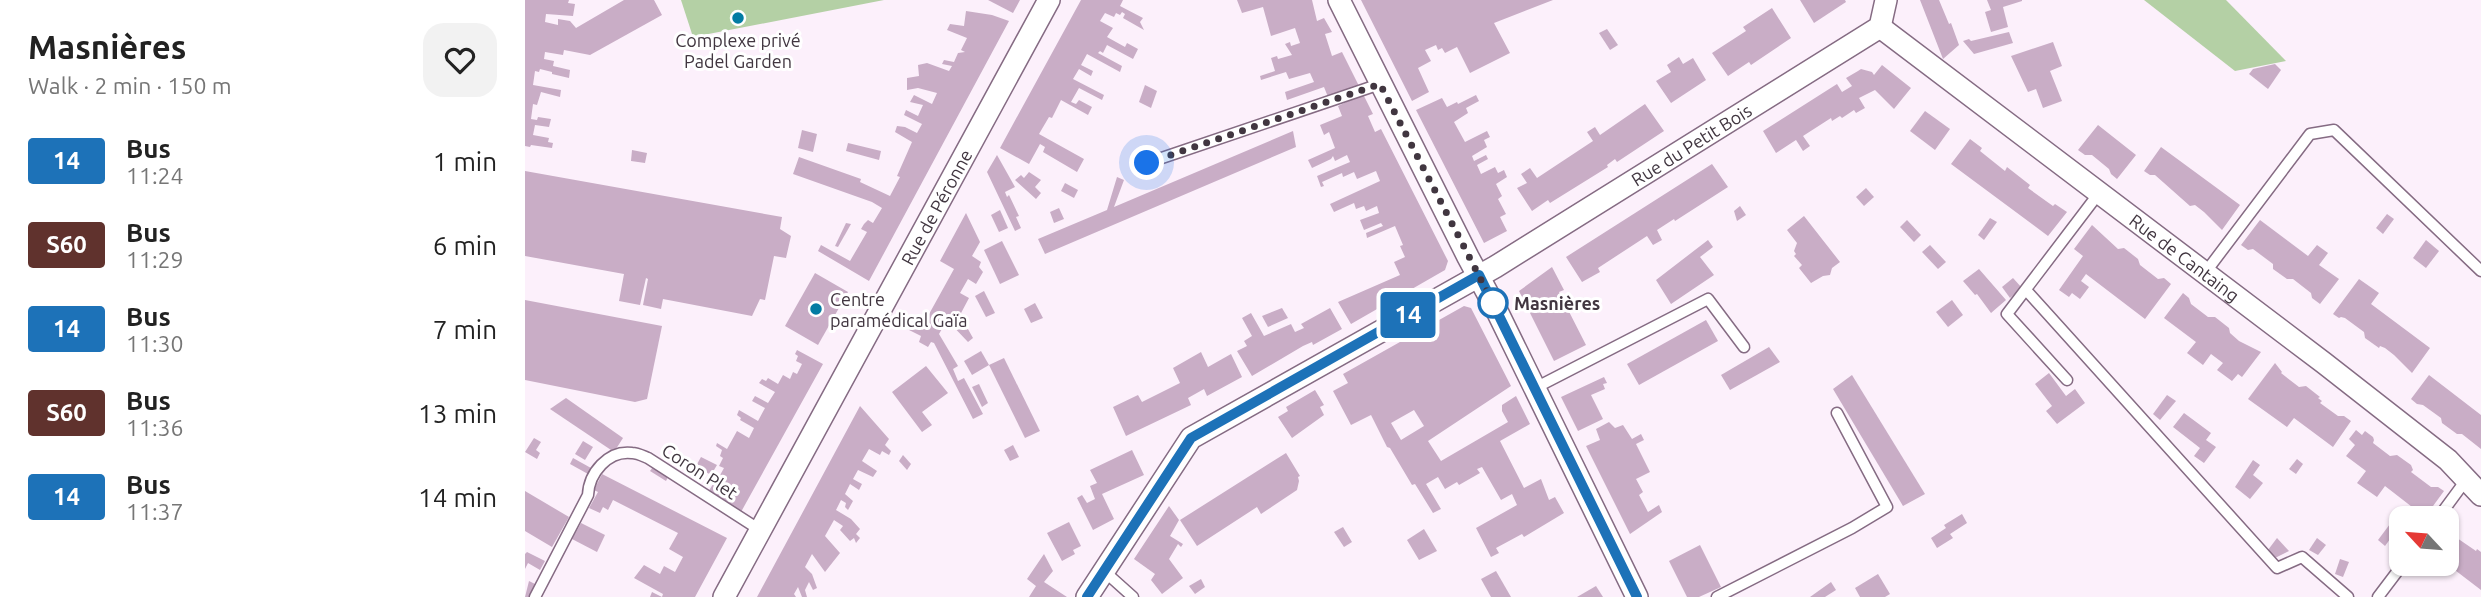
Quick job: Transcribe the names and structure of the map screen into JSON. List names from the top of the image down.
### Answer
{
  "streets": {
    "street": ["Rue du Petit Bois", "Rue de Péronne", "Rue de Cantaing"],
    "lane": ["Coron Plet"]
  },
  "crossings": [
    ["Rue du Petit Bois", "Rue de Cantaing"],
    ["Rue de Péronne", "Coron Plet"]
  ],
  "places": ["Complexe privé Padel Garden", "Masnières", "Centre paramédical Gaïa"],
  "lines": ["bus line 14"],
  "north": "top left",
  "page": {
    "heading": ["Masnières", "Walk · 2 min · 150 m"],
    "on_map": "14",
    "list": [
      {
        "mark": "14",
        "name": "Bus",
        "note": "11:24",
        "value": "1 min"
      },
      {
        "mark": "S60",
        "name": "Bus",
        "note": "11:29",
        "value": "6 min"
      },
      {
        "mark": "14",
        "name": "Bus",
        "note": "11:30",
        "value": "7 min"
      },
      {
        "mark": "S60",
        "name": "Bus",
        "note": "11:36",
        "value": "13 min"
      },
      {
        "mark": "14",
        "name": "Bus",
        "note": "11:37",
        "value": "14 min"
      }
    ]
  }
}
